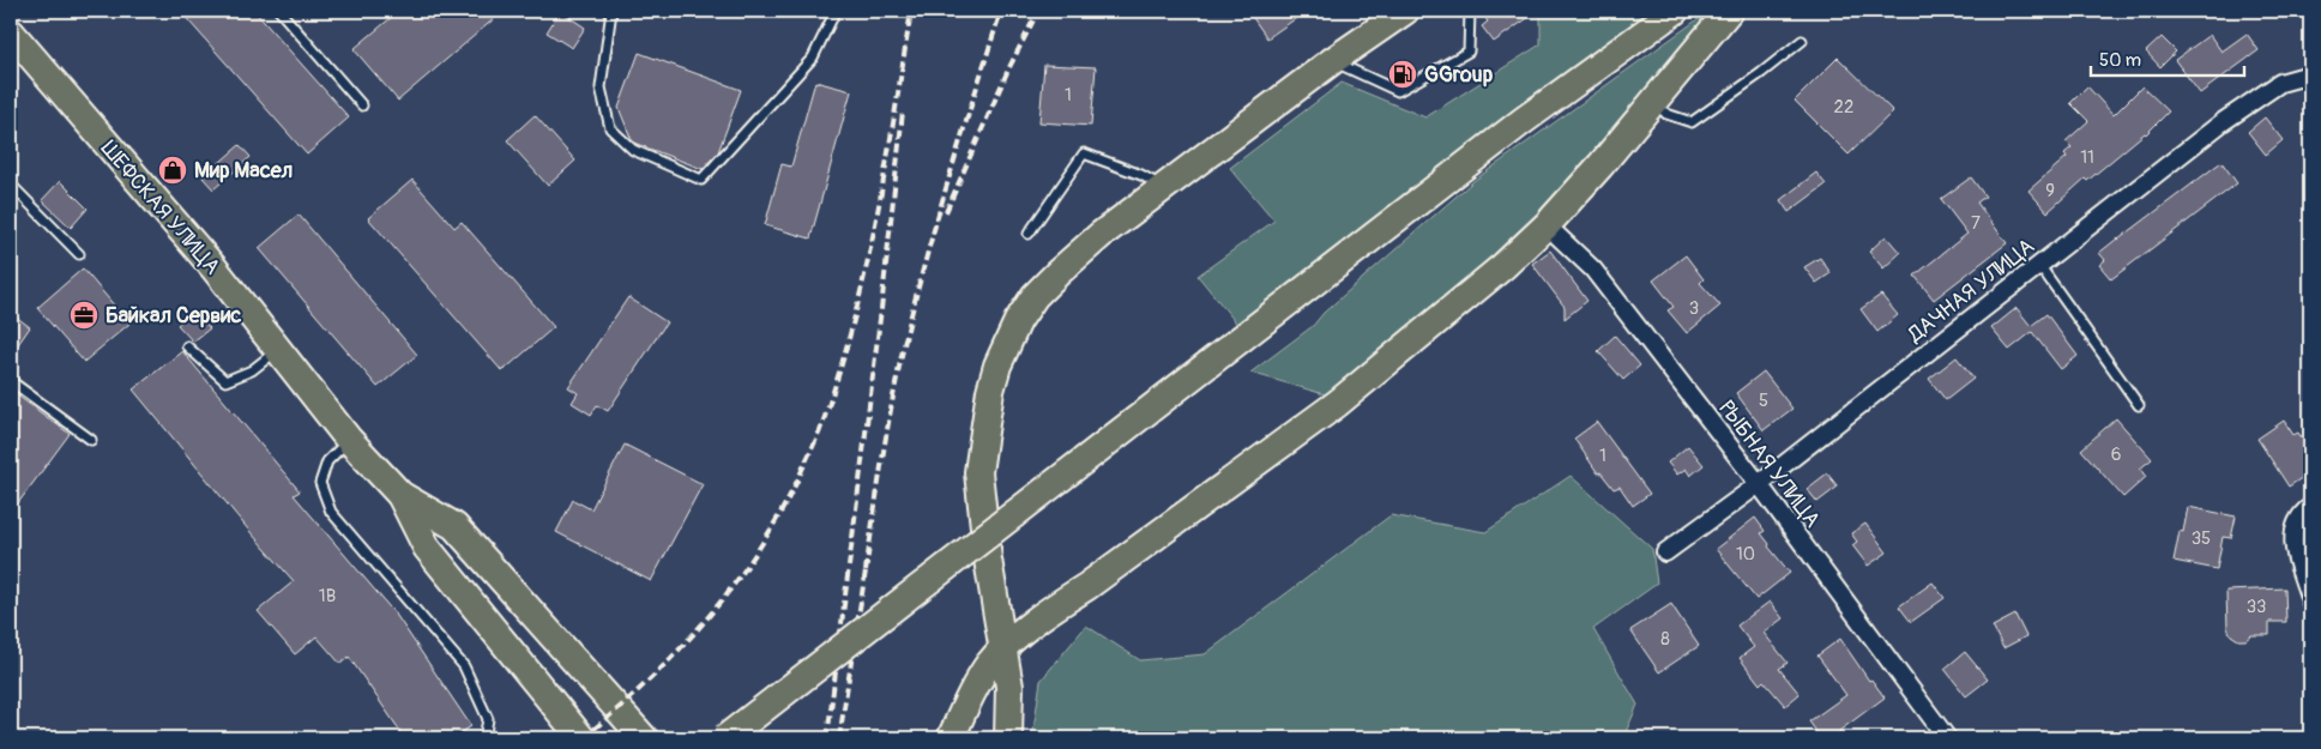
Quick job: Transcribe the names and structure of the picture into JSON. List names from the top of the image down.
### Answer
{
  "streets": {
    "main road": ["ШЕФСКАЯ УЛИЦА"],
    "street": ["ДАЧНАЯ УЛИЦА", "РЫБНАЯ УЛИЦА"]
  },
  "crossings": [
    ["ДАЧНАЯ УЛИЦА", "РЫБНАЯ УЛИЦА"]
  ],
  "places": {
    "fuel station": ["GGroup"],
    "shop": ["Мир Масел"],
    "office": ["Байкал Сервис"]
  },
  "house_numbers": [
    "1",
    "22",
    "11",
    "9",
    "7",
    "3",
    "5",
    "6",
    "1",
    "35",
    "10",
    "1В",
    "33",
    "8"
  ],
  "scale_bar": "50 m"
}
